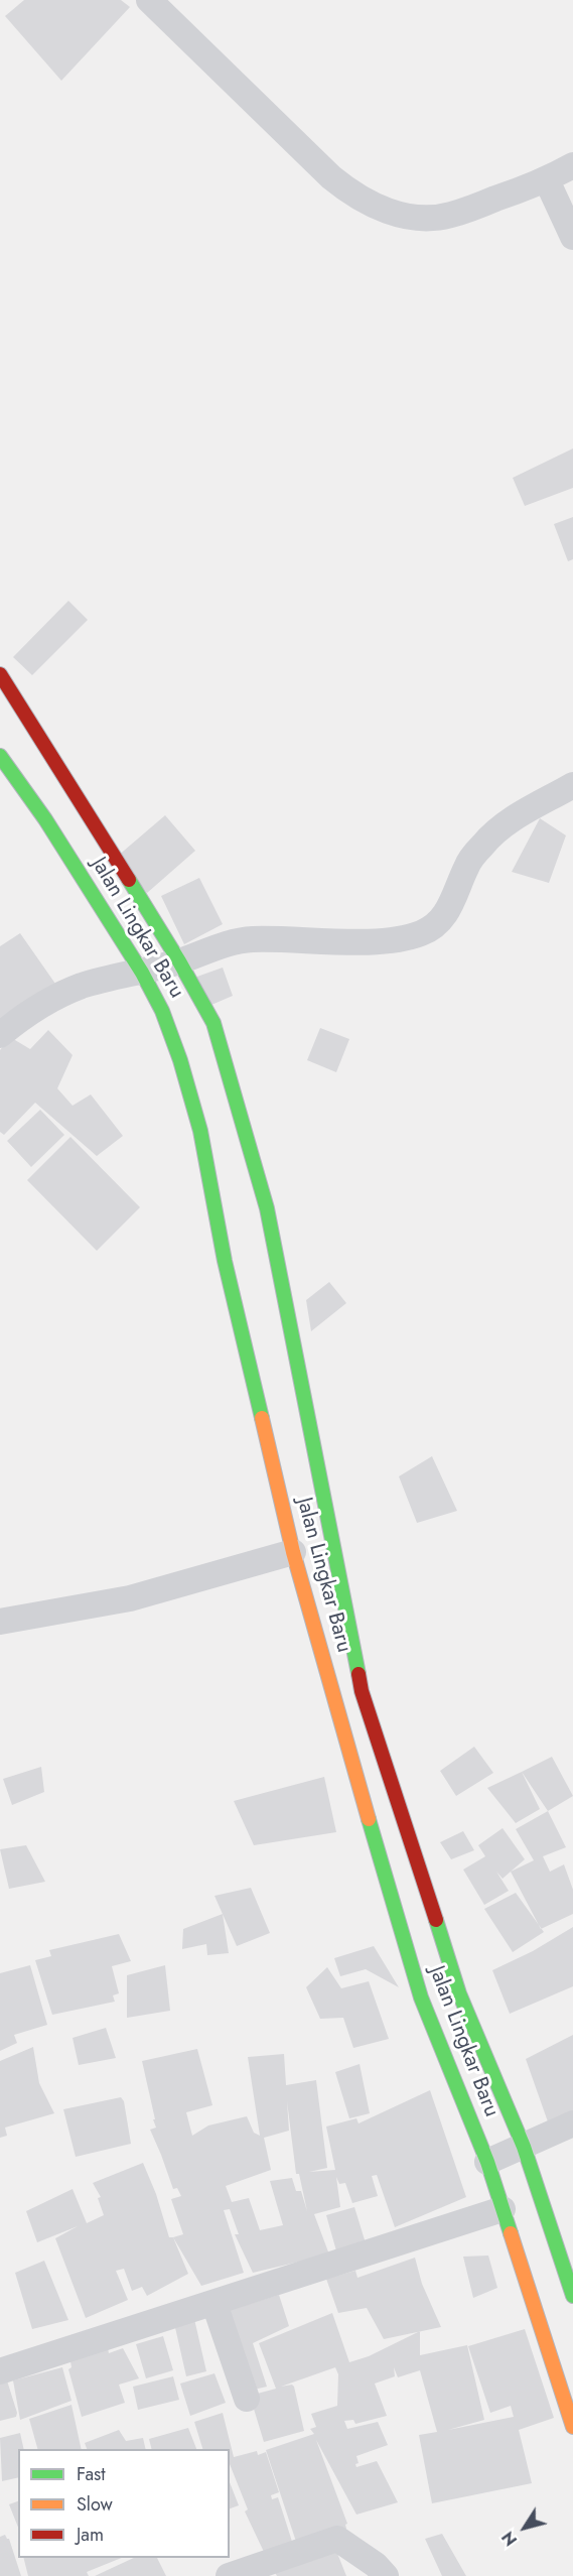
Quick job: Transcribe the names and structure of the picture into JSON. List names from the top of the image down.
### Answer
{
  "streets": {
    "highway": ["Jalan Lingkar Baru"]
  },
  "legend": ["Fast", "Slow", "Jam"],
  "north": "bottom left"
}
